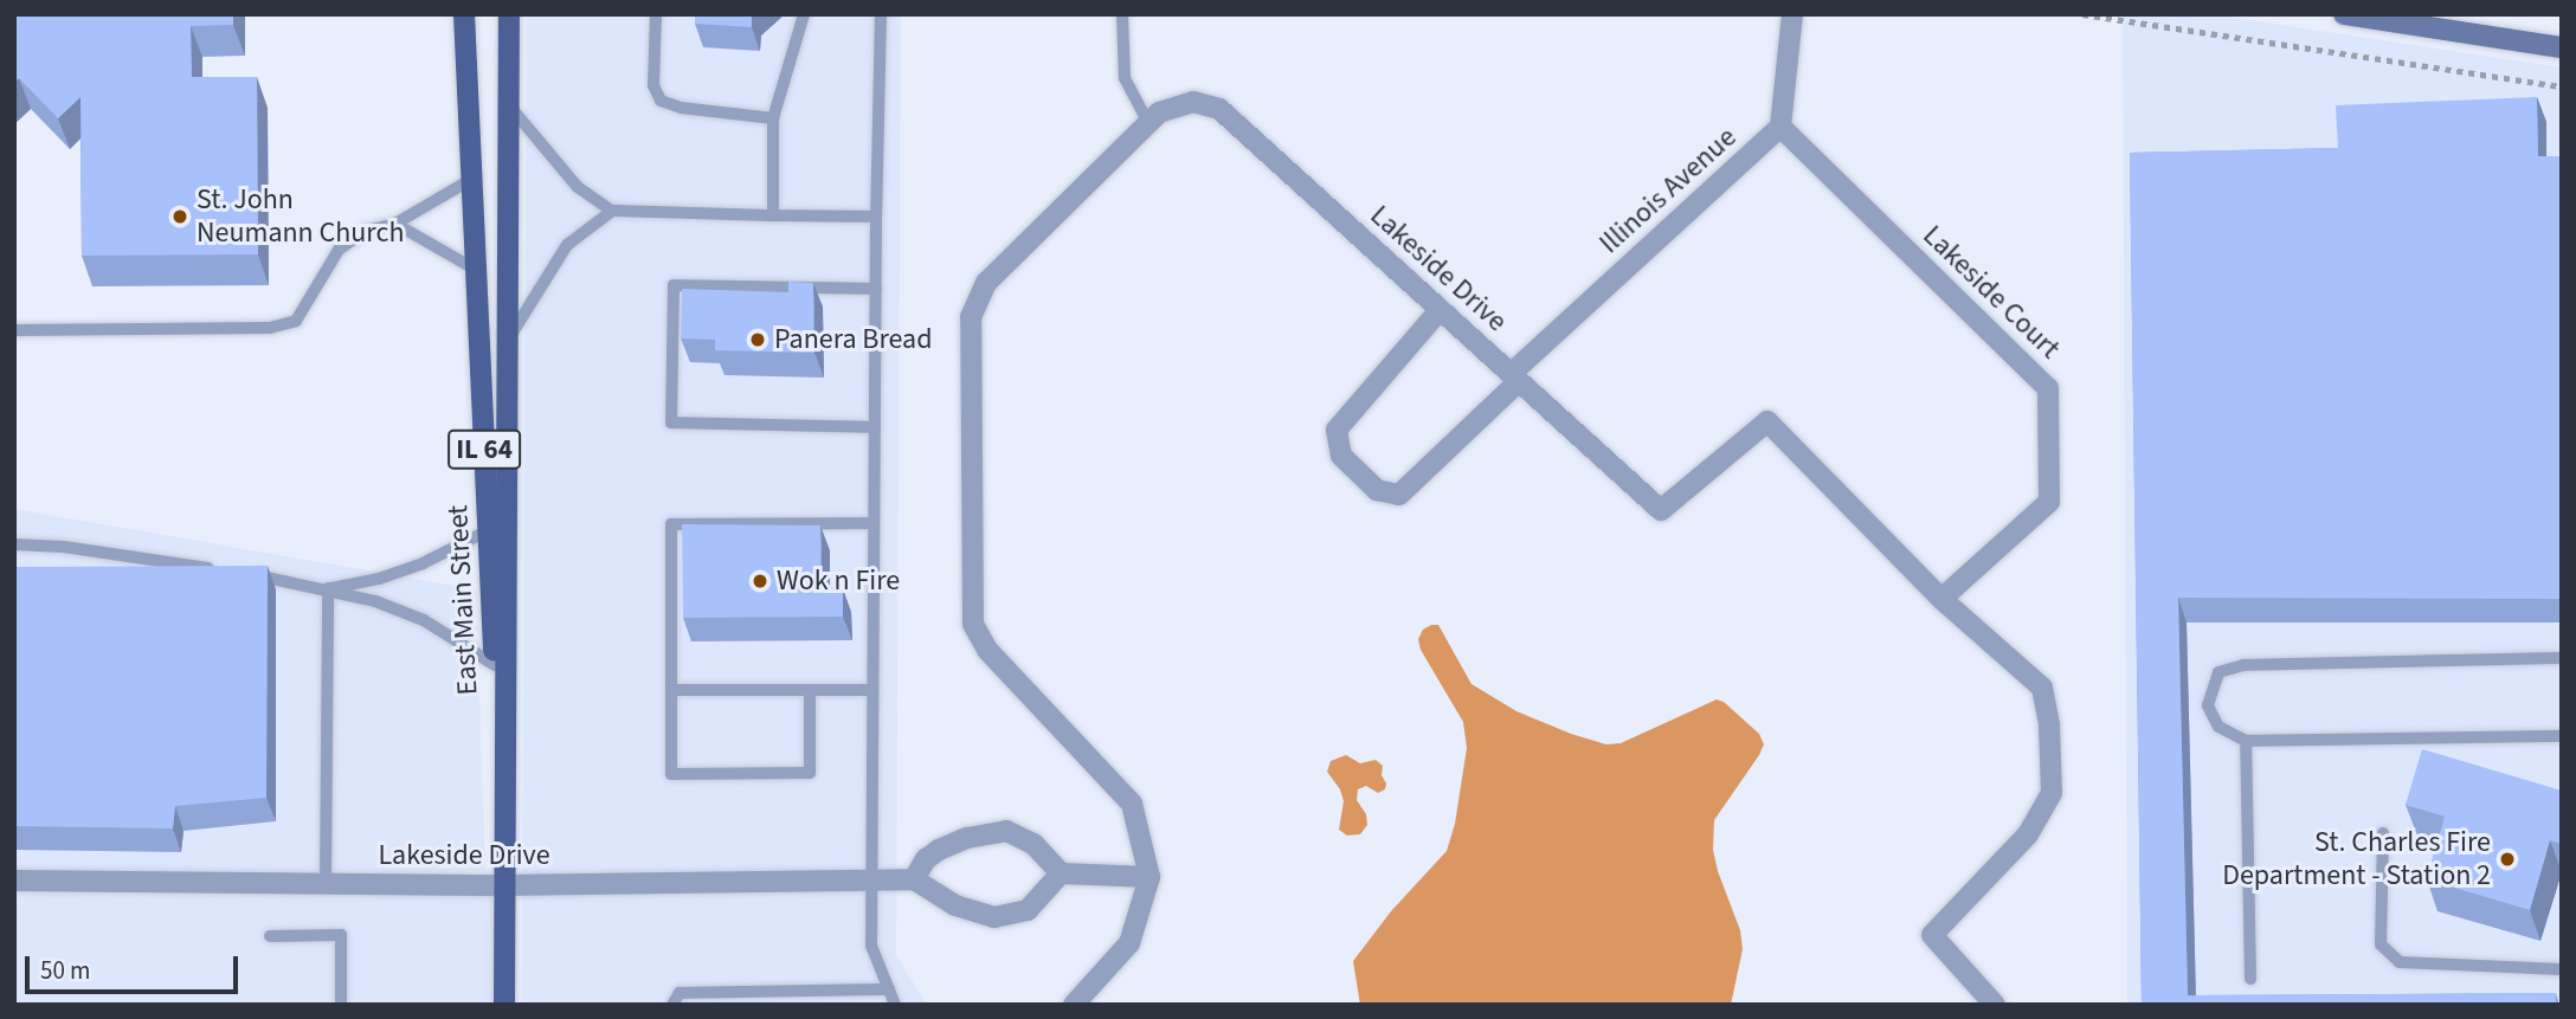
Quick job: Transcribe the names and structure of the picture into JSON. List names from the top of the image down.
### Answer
{
  "streets": {
    "main road": ["IL 64", "East Main Street"],
    "street": ["Illinois Avenue", "Lakeside Drive", "Lakeside Court"]
  },
  "crossings": [
    ["Illinois Avenue", "Lakeside Drive"],
    ["Illinois Avenue", "Lakeside Court"],
    ["Lakeside Drive", "Lakeside Court"],
    ["Lakeside Drive", "East Main Street"]
  ],
  "places": [
    "St. John Neumann Church",
    "Panera Bread",
    "Wok n Fire",
    "St. Charles Fire Department - Station 2"
  ],
  "scale_bar": "50 m"
}
